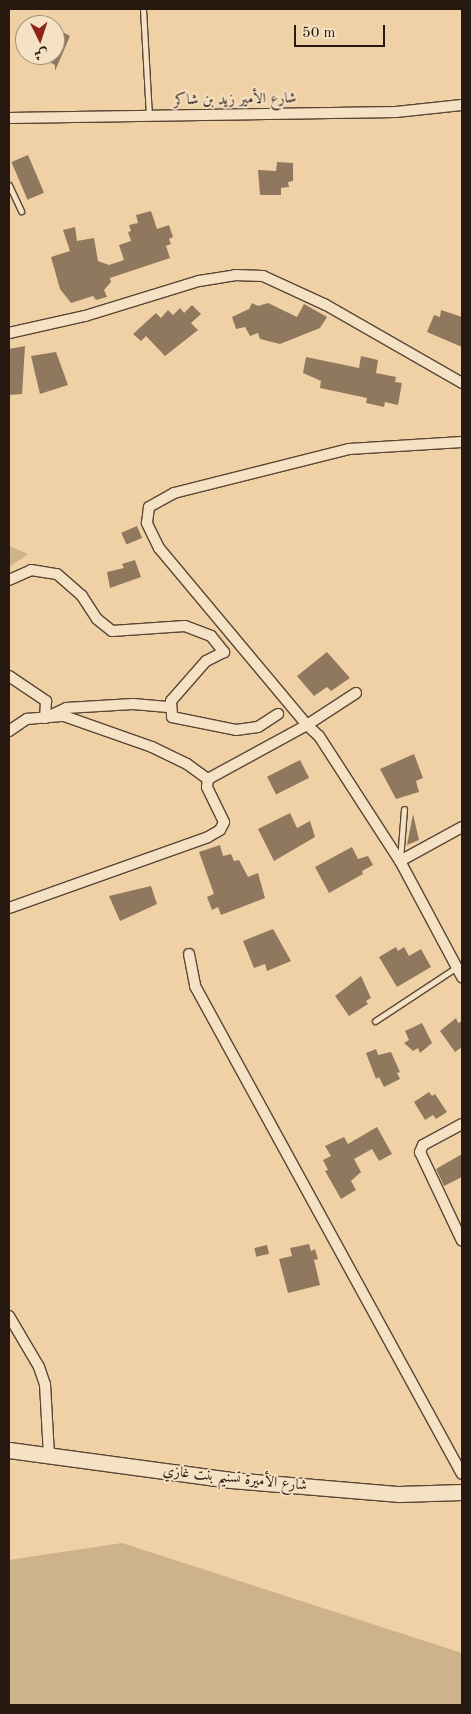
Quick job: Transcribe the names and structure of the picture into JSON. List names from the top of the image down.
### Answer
{
  "streets": {
    "main road": ["شارع الأميرة تسنيم بنت غازي"],
    "street": ["شارع الأمير زيد بن شاكر"]
  },
  "scale_bar": "50 m",
  "north": "bottom"
}
